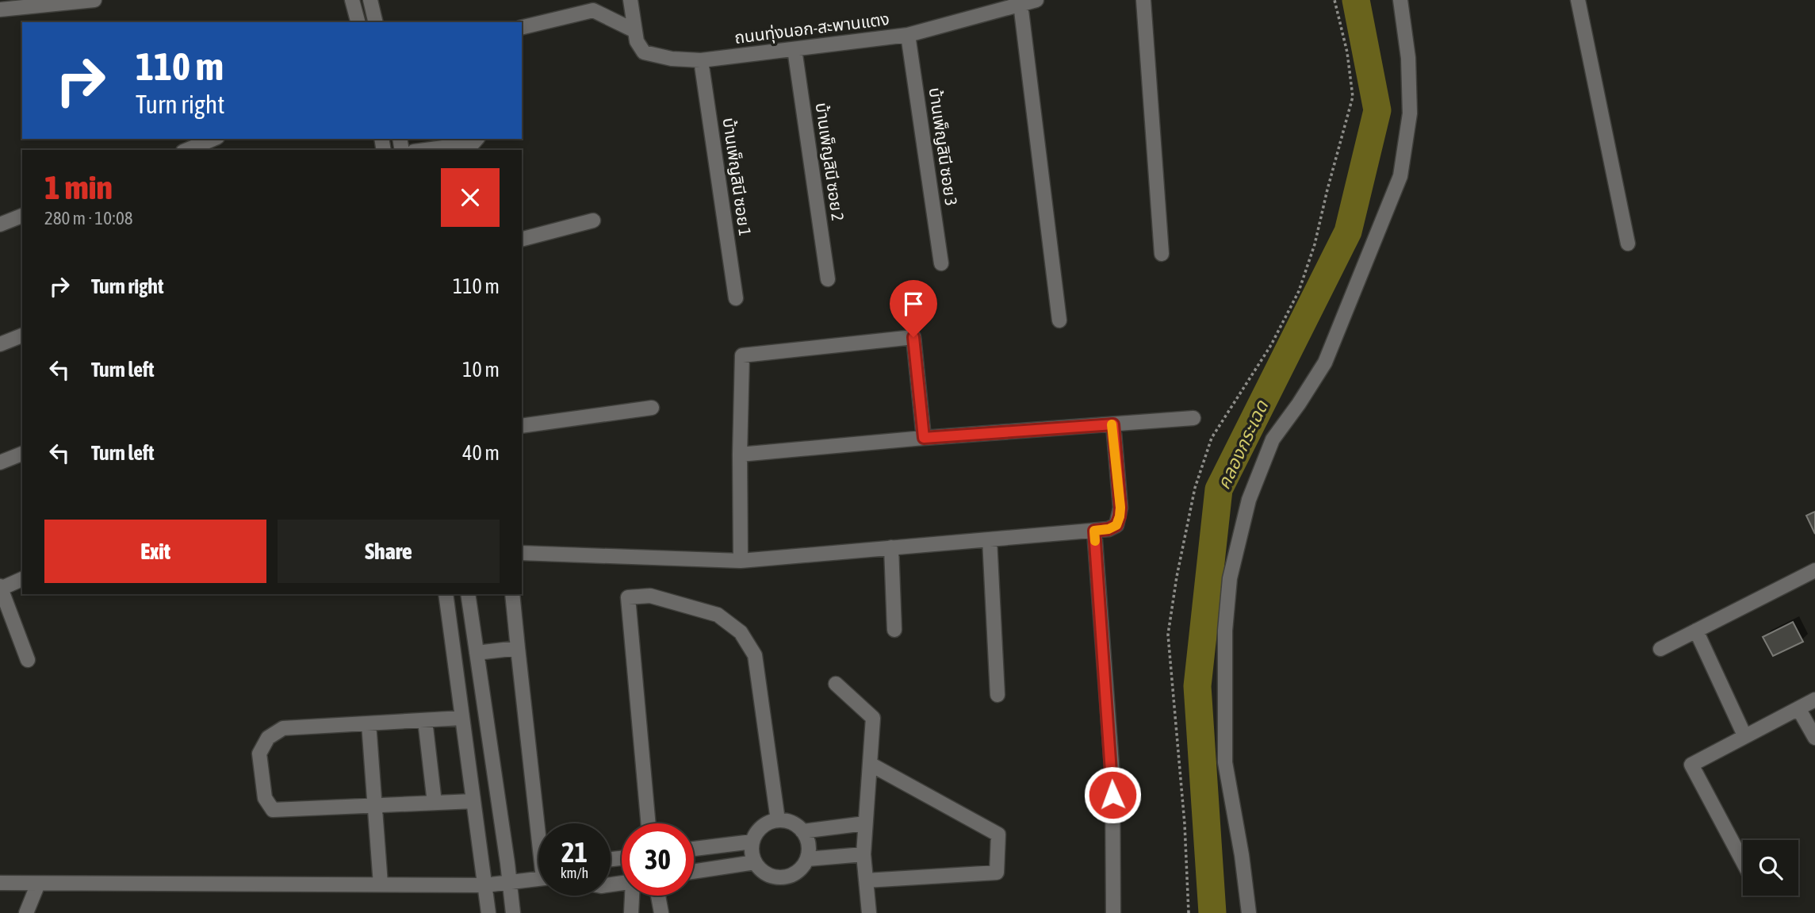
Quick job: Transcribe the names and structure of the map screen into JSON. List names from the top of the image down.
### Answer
{
  "streets": {
    "street": [
      "ถนนทุ่งนอก-สะพานแตง",
      "บ้านเพ็ญสินี ซอย 3",
      "บ้านเพ็ญสินี ซอย 2",
      "บ้านเพ็ญสินี ซอย 1"
    ]
  },
  "crossings": [
    ["ถนนทุ่งนอก-สะพานแตง", "บ้านเพ็ญสินี ซอย 3"],
    ["ถนนทุ่งนอก-สะพานแตง", "บ้านเพ็ญสินี ซอย 2"],
    ["ถนนทุ่งนอก-สะพานแตง", "บ้านเพ็ญสินี ซอย 1"]
  ],
  "water": ["คลองกระเฉด"],
  "page": {
    "turn": ["110 m", "Turn right"],
    "heading": ["1 min", "280 m · 10:08"],
    "list": [
      {
        "name": "Turn right",
        "value": "110 m"
      },
      {
        "name": "Turn left",
        "value": "10 m"
      },
      {
        "name": "Turn left",
        "value": "40 m"
      }
    ],
    "buttons": ["Exit", "Share"],
    "speed": "21 km/h",
    "limit": "30"
  }
}
